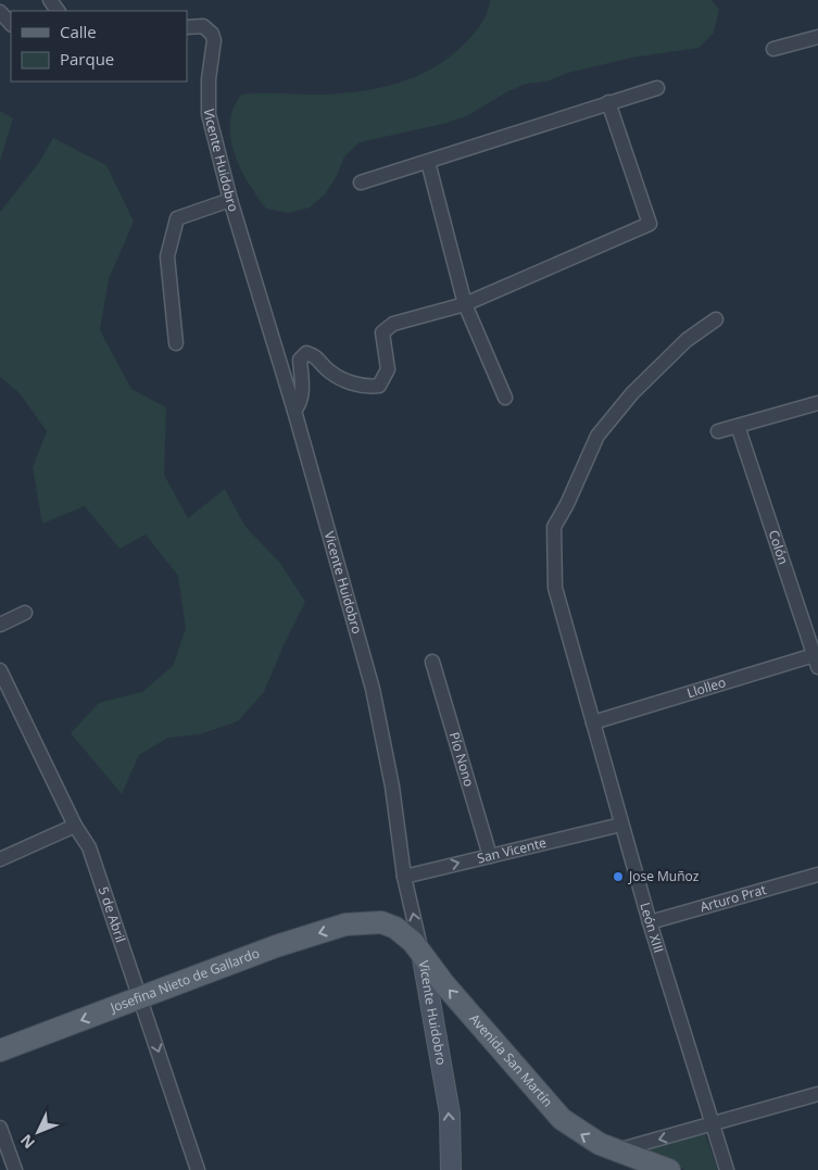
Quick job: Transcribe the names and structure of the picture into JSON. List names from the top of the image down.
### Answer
{
  "streets": {
    "main road": ["Josefina Nieto de Gallardo", "Avenida San Martín"],
    "street": [
      "Vicente Huidobro",
      "Colón",
      "Llolleo",
      "Pío Nono",
      "San Vicente",
      "Arturo Prat",
      "5 de Abril",
      "León XIII"
    ]
  },
  "crossings": [
    ["Vicente Huidobro", "San Vicente"],
    ["Vicente Huidobro", "Avenida San Martín"],
    ["Colón", "Llolleo"],
    ["Llolleo", "León XIII"],
    ["Pío Nono", "San Vicente"],
    ["San Vicente", "León XIII"],
    ["Arturo Prat", "León XIII"],
    ["5 de Abril", "Josefina Nieto de Gallardo"],
    ["Josefina Nieto de Gallardo", "Avenida San Martín"]
  ],
  "one_way": ["San Vicente", "Josefina Nieto de Gallardo", "Avenida San Martín"],
  "places": ["Jose Muñoz"],
  "legend": ["Calle", "Parque"],
  "north": "bottom left"
}
